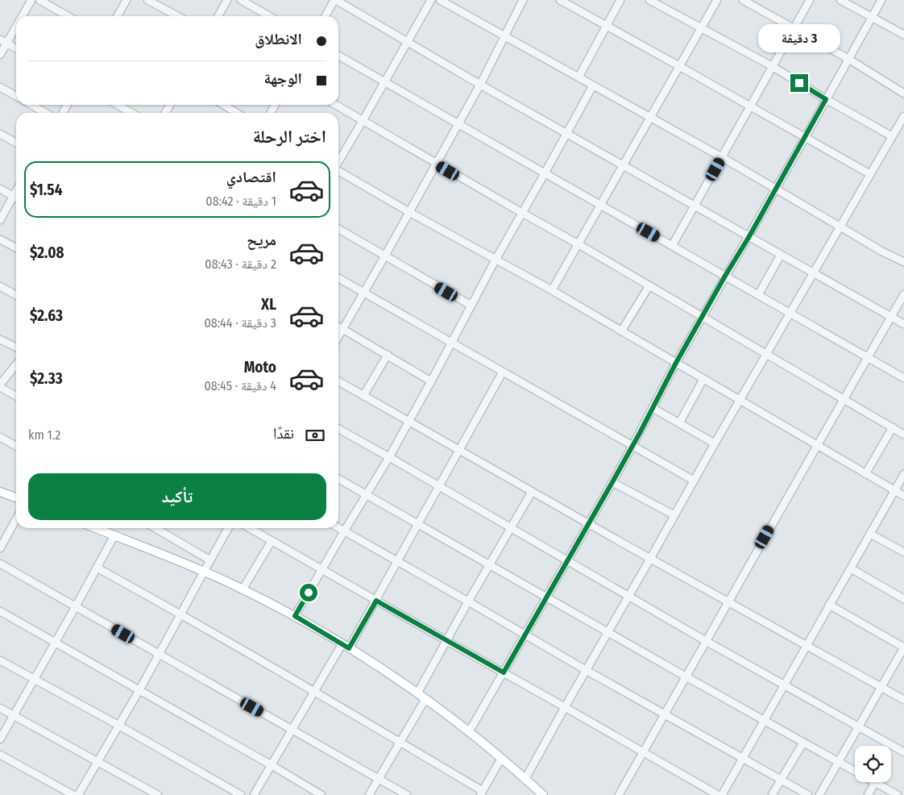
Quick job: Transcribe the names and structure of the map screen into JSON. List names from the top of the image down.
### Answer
{
  "page": {
    "banner": ["الانطلاق", "الوجهة"],
    "bubble": "3 دقيقة",
    "heading": "اختر الرحلة",
    "list": [
      {
        "name": "اقتصادي",
        "note": "1 دقيقة · 08:42",
        "value": "$1.54"
      },
      {
        "name": "مريح",
        "note": "2 دقيقة · 08:43",
        "value": "$2.08"
      },
      {
        "name": "XL",
        "note": "3 دقيقة · 08:44",
        "value": "$2.63"
      },
      {
        "name": "Moto",
        "note": "4 دقيقة · 08:45",
        "value": "$2.33"
      }
    ],
    "pay": ["نقدًا", "1.2 km"],
    "buttons": "تأكيد"
  }
}
